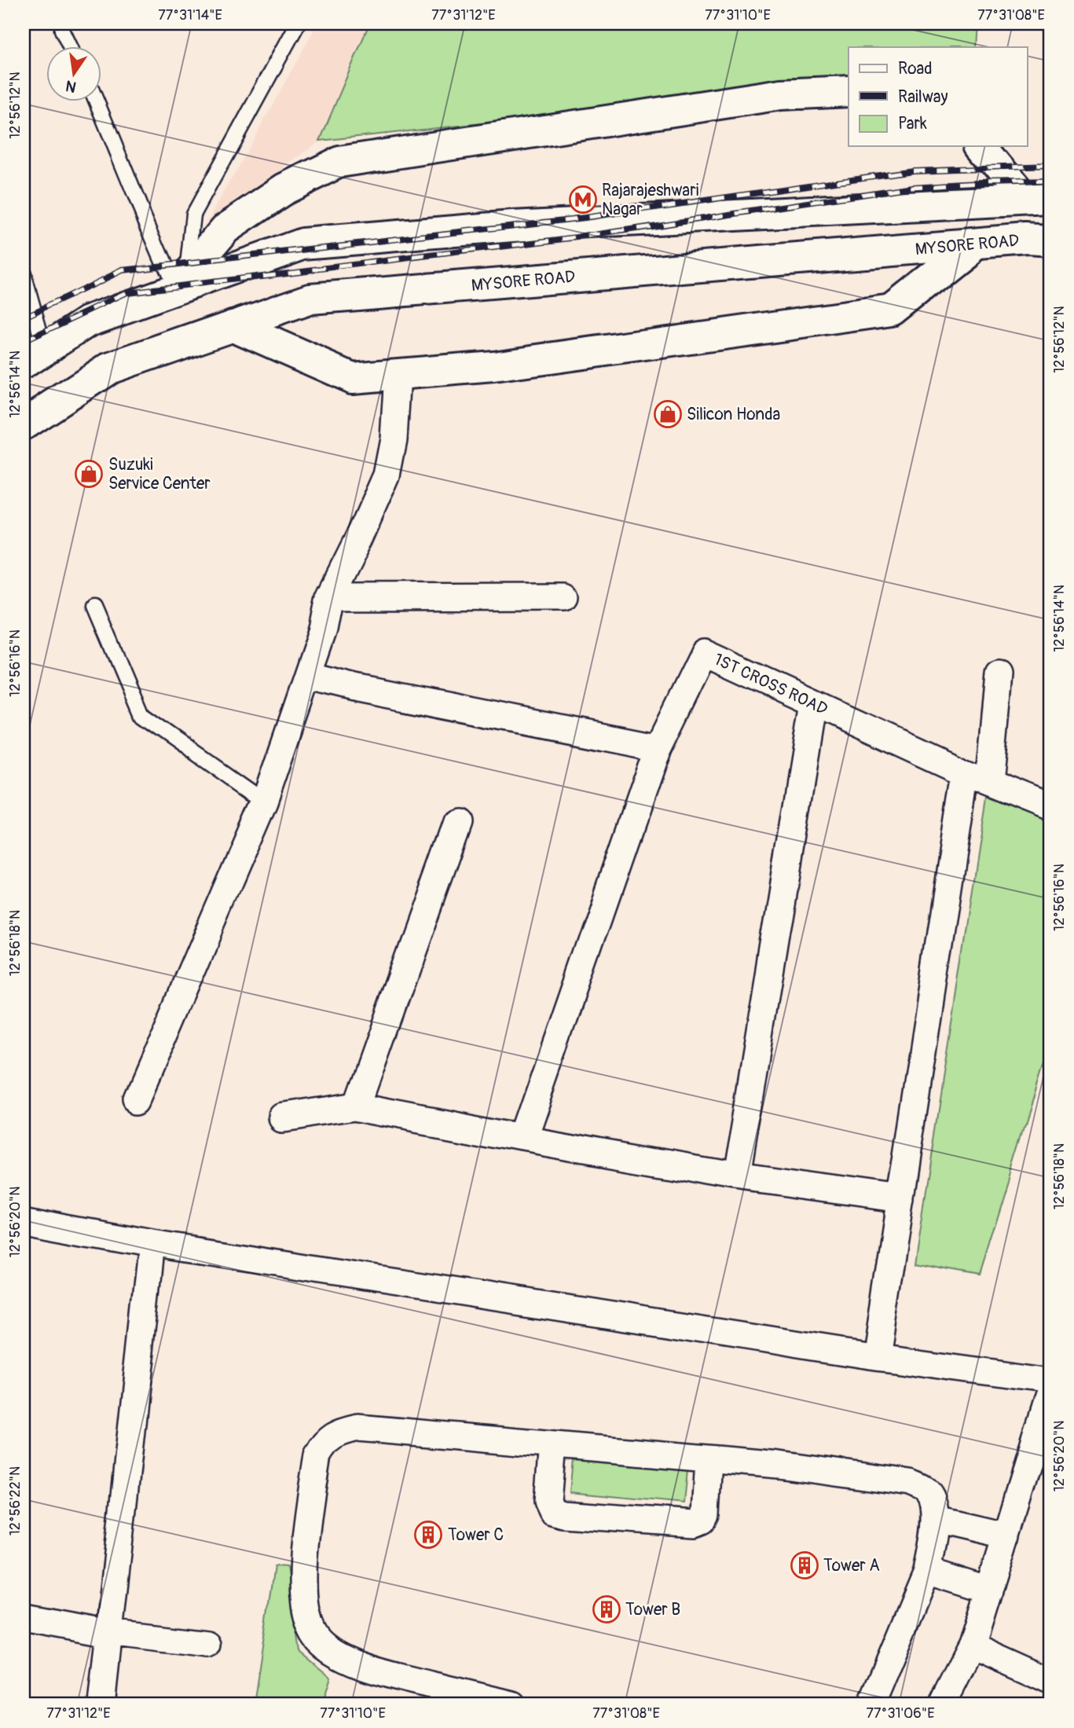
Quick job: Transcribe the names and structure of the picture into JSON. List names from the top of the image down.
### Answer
{
  "streets": {
    "main road": ["MYSORE ROAD"],
    "street": ["1ST CROSS ROAD"]
  },
  "places": {
    "metro station": ["Rajarajeshwari Nagar"],
    "shop": ["Silicon Honda", "Suzuki Service Center"],
    "building": ["Tower C", "Tower A", "Tower B"]
  },
  "legend": ["Road", "Railway", "Park"],
  "north": "bottom",
  "coordinates": [
    "77°31'14\"E",
    "77°31'12\"E",
    "77°31'10\"E",
    "77°31'08\"E",
    "12°56'12\"N",
    "12°56'14\"N",
    "12°56'16\"N",
    "12°56'18\"N",
    "12°56'20\"N",
    "12°56'22\"N",
    "77°31'06\"E"
  ]
}
